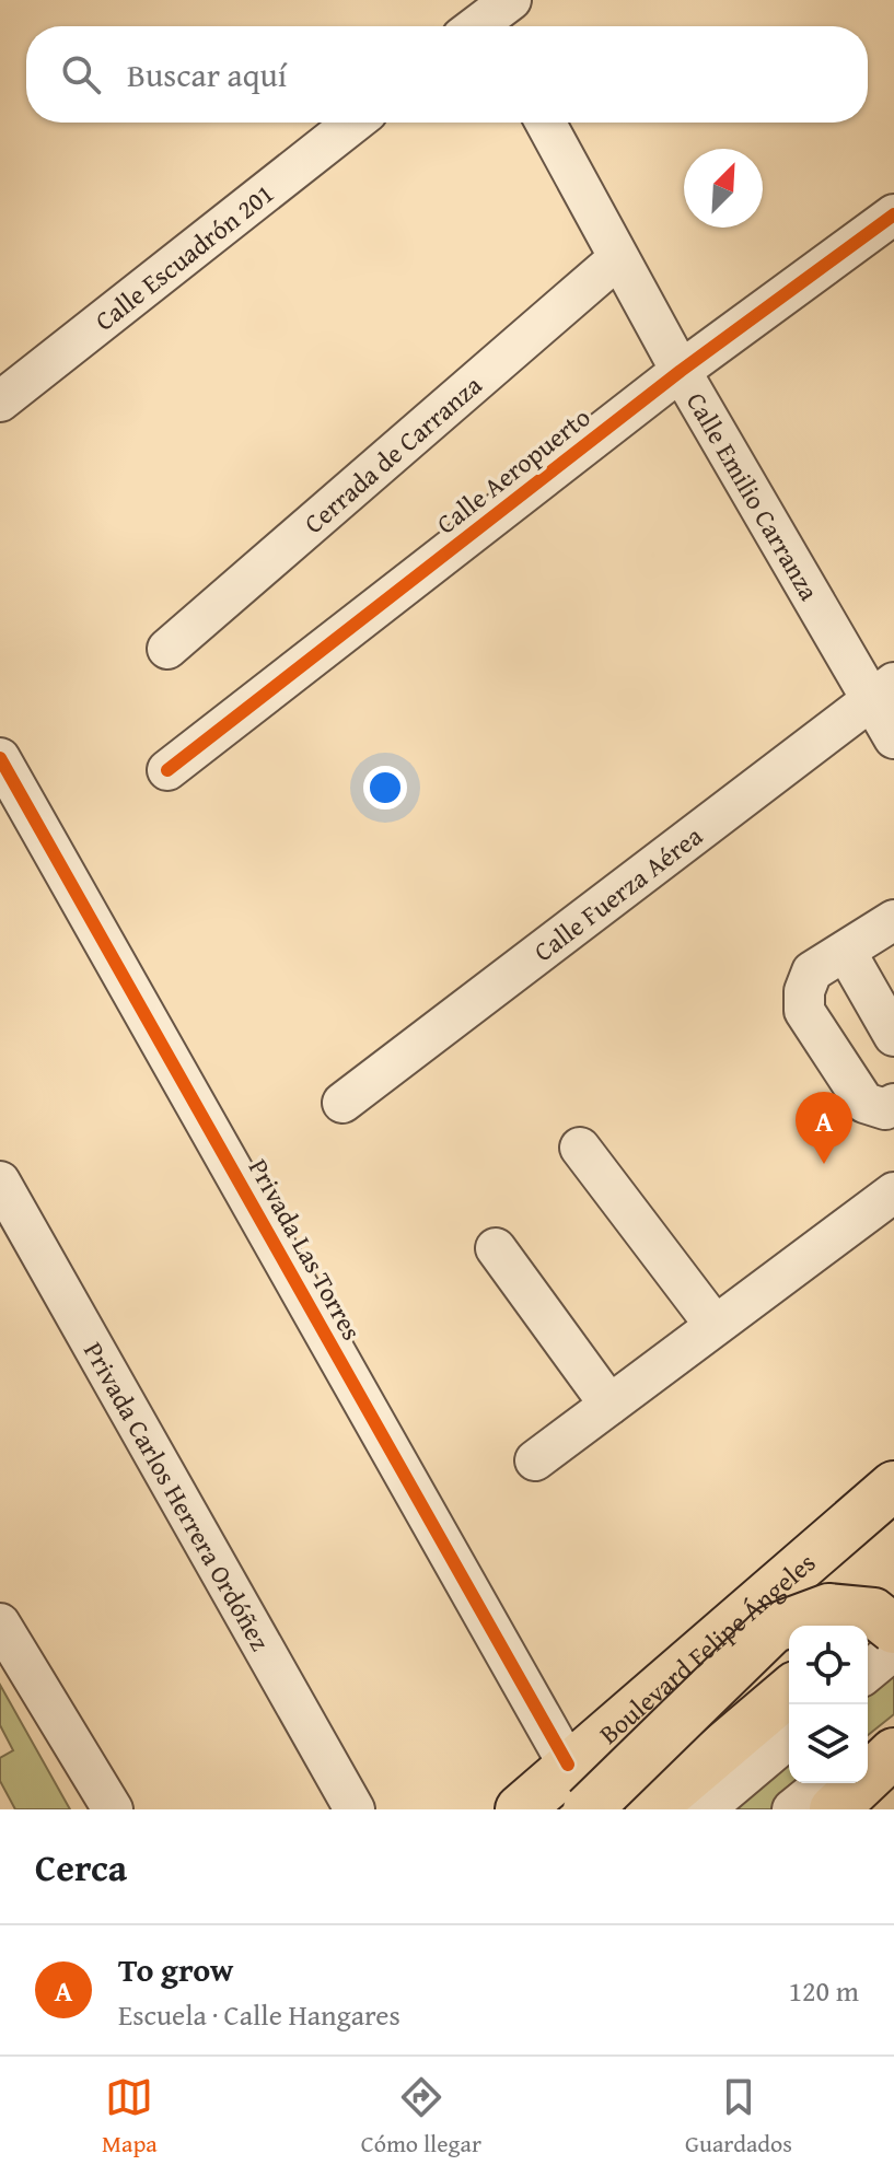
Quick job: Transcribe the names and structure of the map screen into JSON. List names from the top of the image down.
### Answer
{
  "streets": {
    "main road": ["Boulevard Felipe Ángeles"],
    "street": [
      "Calle Escuadrón 201",
      "Cerrada de Carranza",
      "Calle Aeropuerto",
      "Calle Emilio Carranza",
      "Calle Fuerza Aérea",
      "Privada Las Torres",
      "Privada Carlos Herrera Ordóñez"
    ]
  },
  "crossings": [
    ["Cerrada de Carranza", "Calle Emilio Carranza"],
    ["Calle Aeropuerto", "Calle Emilio Carranza"],
    ["Calle Emilio Carranza", "Calle Fuerza Aérea"],
    ["Privada Las Torres", "Boulevard Felipe Ángeles"]
  ],
  "north": "top right",
  "page": {
    "search": "Buscar aquí",
    "pins": "A",
    "heading": "Cerca",
    "list": [
      {
        "mark": "A",
        "name": "To grow",
        "note": "Escuela · Calle Hangares",
        "value": "120 m"
      }
    ],
    "nav": ["Mapa", "Cómo llegar", "Guardados"]
  }
}
